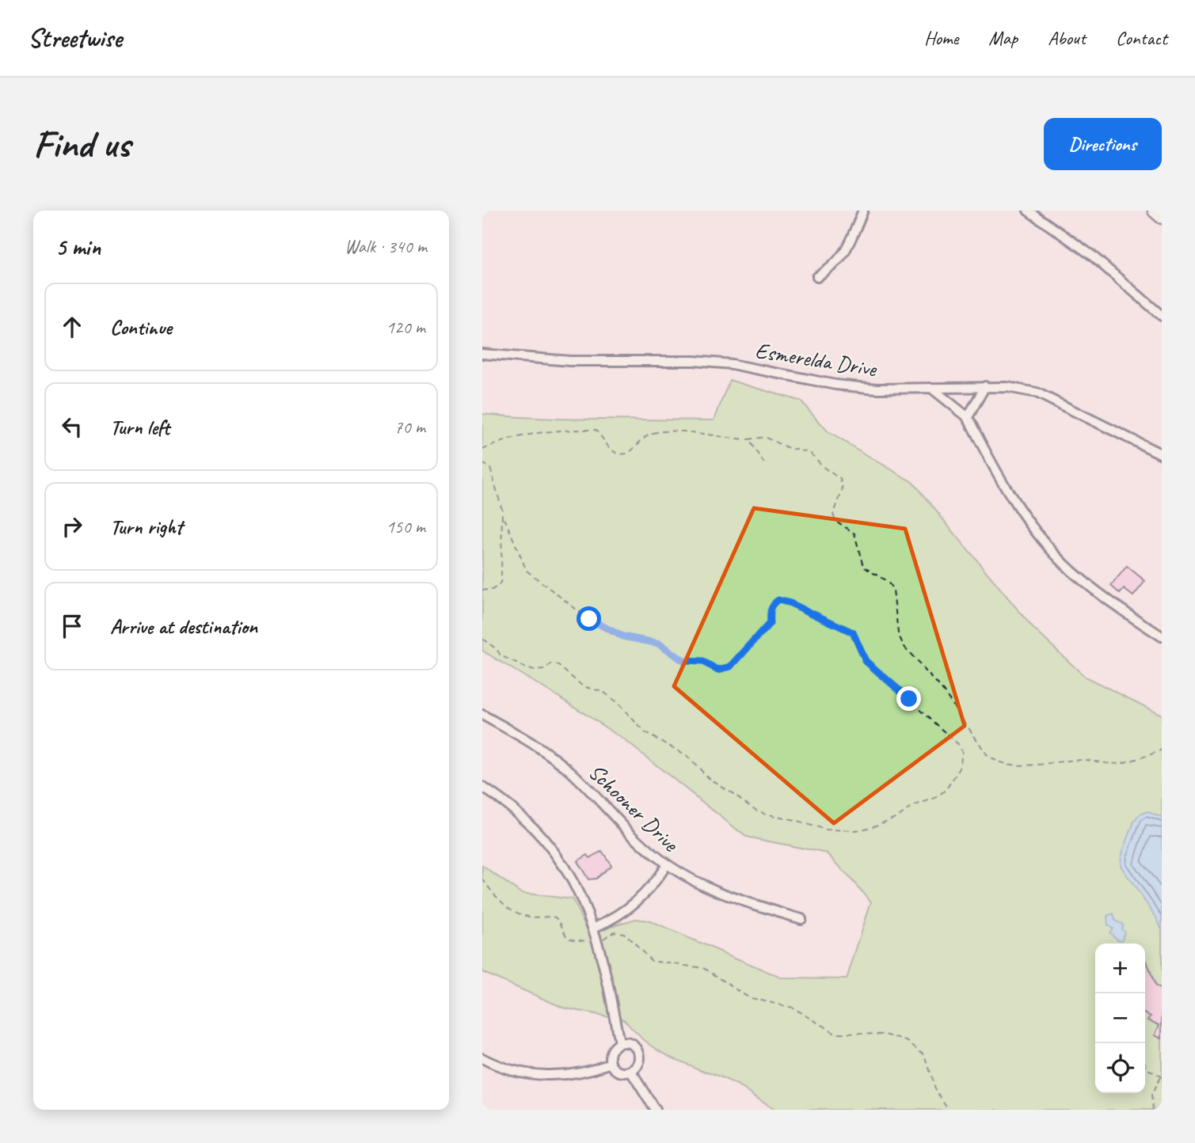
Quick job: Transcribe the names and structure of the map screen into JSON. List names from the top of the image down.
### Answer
{
  "streets": {
    "street": ["Esmerelda Drive", "Schooner Drive"]
  },
  "page": {
    "header": "Streetwise",
    "nav": [
      "Home",
      "Map",
      "About",
      "Contact"
    ],
    "buttons": "Directions",
    "title": "Find us",
    "heading": ["5 min", "Walk · 340 m"],
    "list": [
      ["Continue", "120 m"],
      ["Turn left", "70 m"],
      ["Turn right", "150 m"],
      "Arrive at destination"
    ],
    "map_buttons": ["+", "−"]
  }
}
